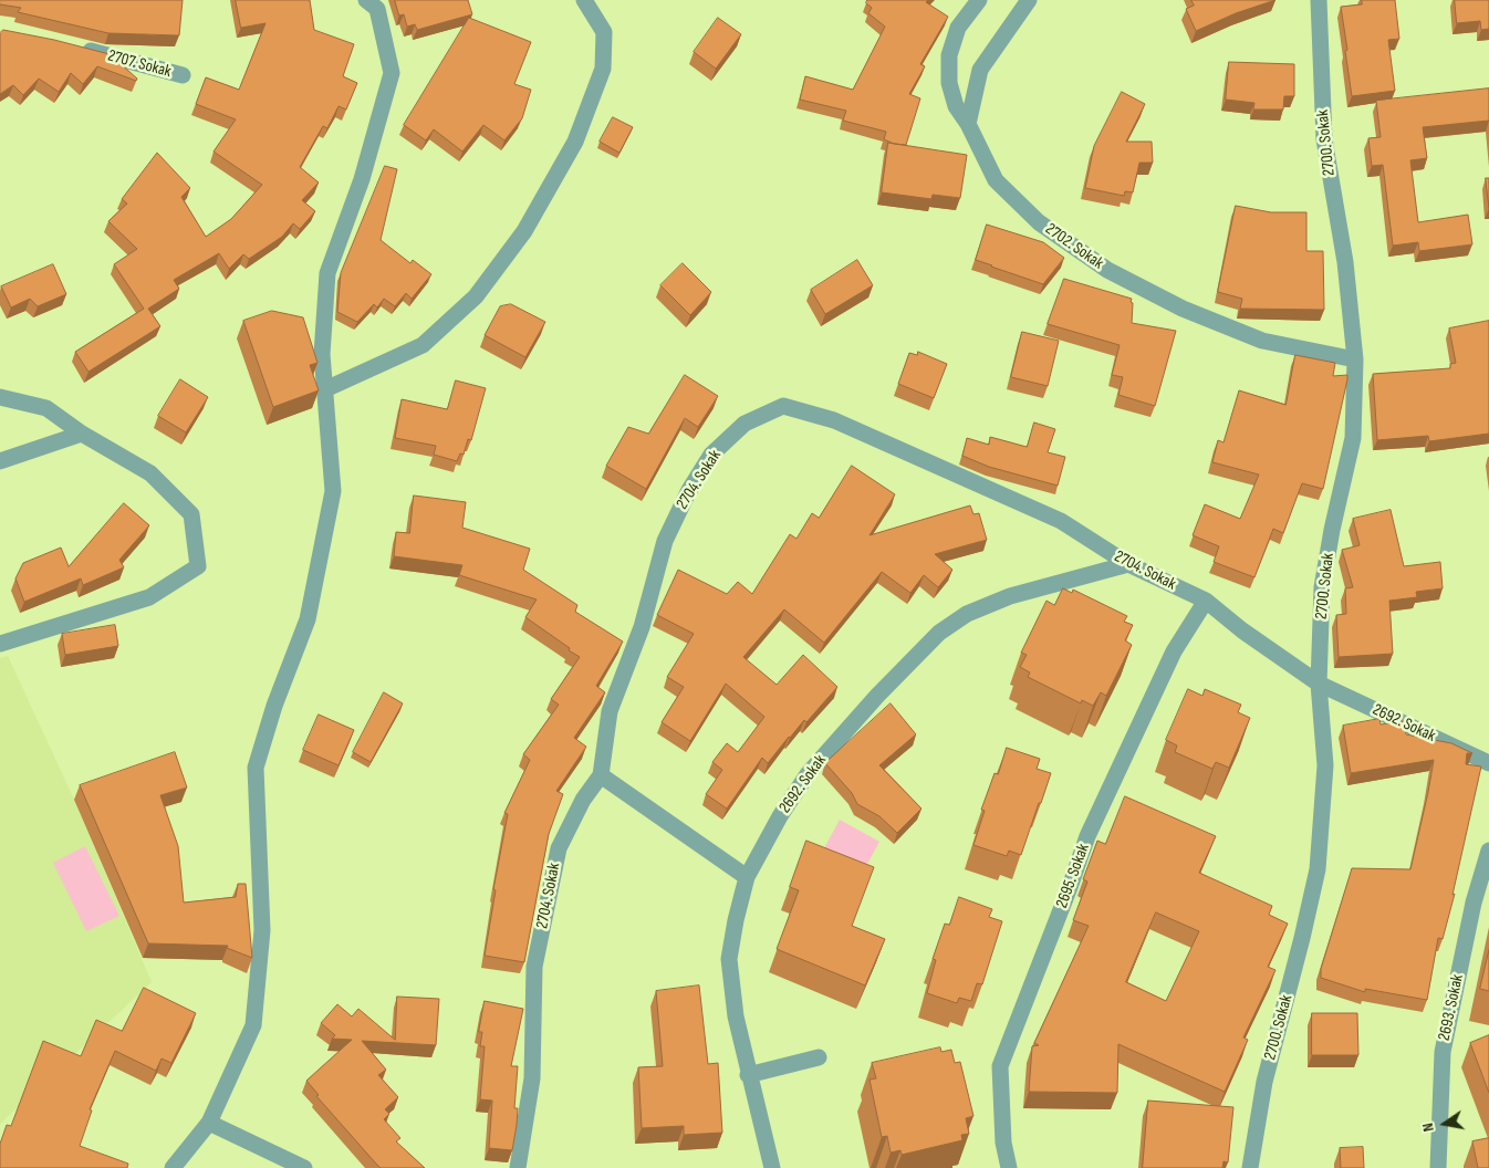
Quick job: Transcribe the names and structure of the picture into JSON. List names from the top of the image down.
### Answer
{
  "streets": {
    "street": [
      "2707. Sokak",
      "2700. Sokak",
      "2702. Sokak",
      "2704. Sokak",
      "2692. Sokak",
      "2695. Sokak",
      "2693. Sokak"
    ]
  },
  "crossings": [
    ["2700. Sokak", "2702. Sokak"],
    ["2700. Sokak", "2704. Sokak"],
    ["2700. Sokak", "2692. Sokak"],
    ["2704. Sokak", "2692. Sokak"],
    ["2704. Sokak", "2695. Sokak"]
  ],
  "north": "left"
}
